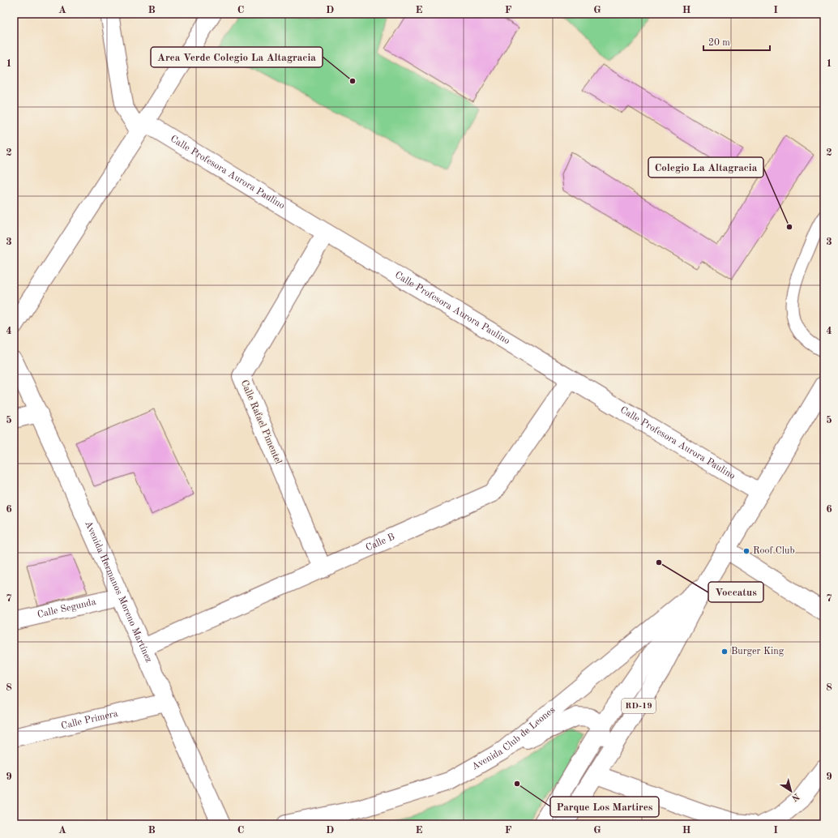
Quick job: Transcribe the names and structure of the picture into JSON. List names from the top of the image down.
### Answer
{
  "streets": {
    "street": [
      "Calle Profesora Aurora Paulino",
      "Calle Rafael Pimentel",
      "Calle B",
      "Avenida Hermanos Moreno Martínez",
      "Calle Segunda",
      "RD-19",
      "Calle Primera",
      "Avenida Club de Leones"
    ]
  },
  "crossings": [
    ["Calle Profesora Aurora Paulino", "Calle Rafael Pimentel"],
    ["Calle Profesora Aurora Paulino", "Calle B"],
    ["Calle Profesora Aurora Paulino", "RD-19"],
    ["Calle Rafael Pimentel", "Calle B"],
    ["Calle B", "Avenida Hermanos Moreno Martínez"],
    ["Avenida Hermanos Moreno Martínez", "Calle Segunda"],
    ["Avenida Hermanos Moreno Martínez", "Calle Primera"],
    ["RD-19", "Avenida Club de Leones"]
  ],
  "places": [
    "Area Verde Colegio La Altagracia",
    "Colegio La Altagracia",
    "Roof Club",
    "Voccatus",
    "Burger King",
    "Parque Los Martires"
  ],
  "scale_bar": "20 m",
  "north": "bottom right",
  "grid": {
    "columns": [
      "A",
      "B",
      "C",
      "D",
      "E",
      "F",
      "G",
      "H",
      "I"
    ],
    "rows": [
      "1",
      "2",
      "3",
      "4",
      "5",
      "6",
      "7",
      "8",
      "9"
    ]
  }
}
